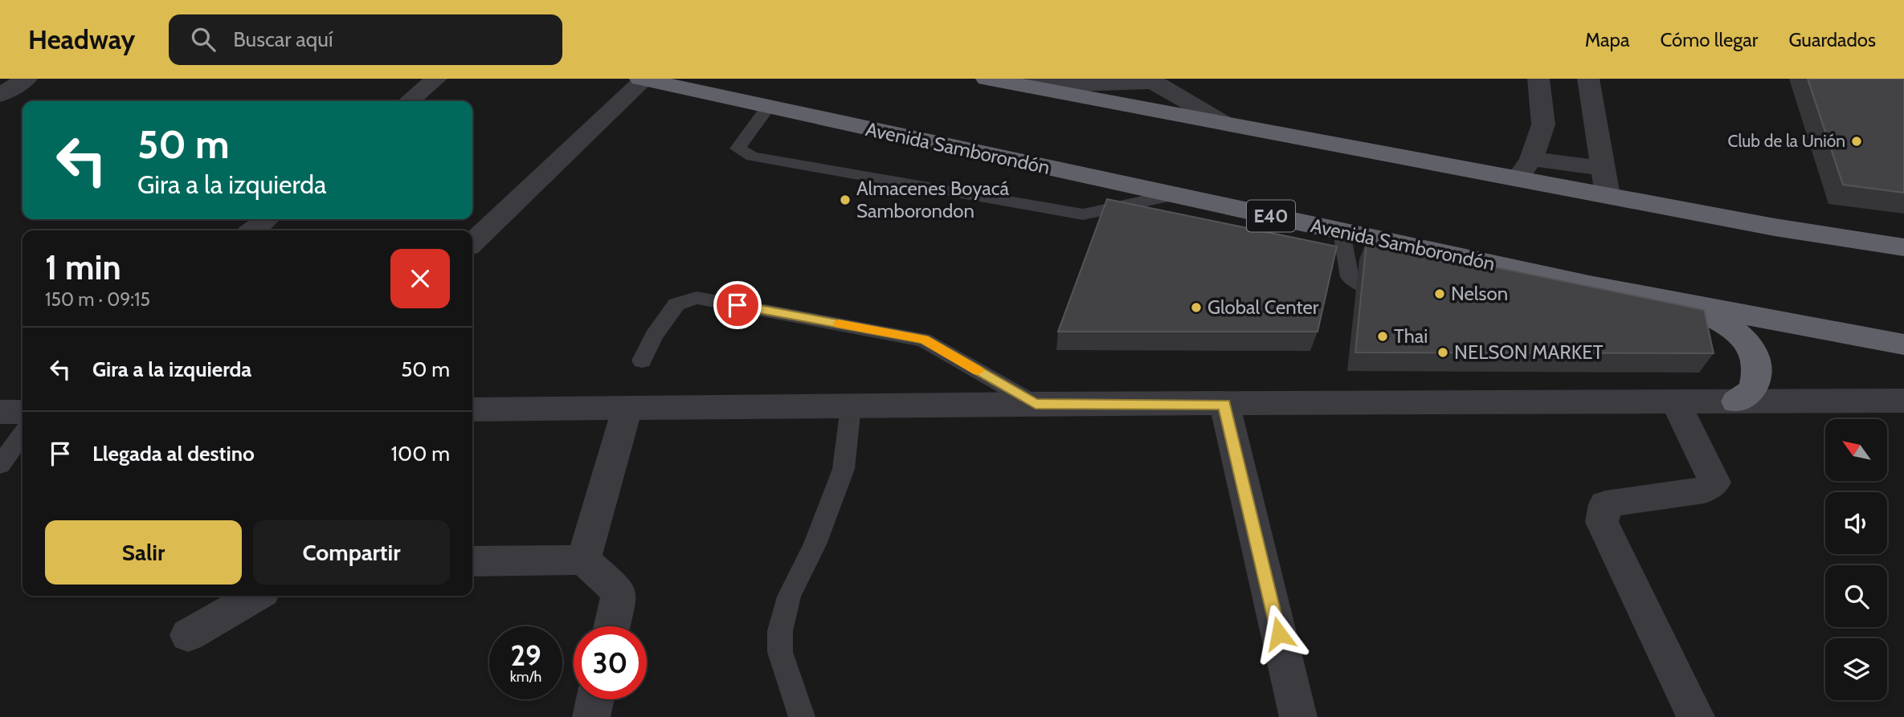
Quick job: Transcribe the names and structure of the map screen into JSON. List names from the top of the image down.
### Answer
{
  "streets": {
    "highway": ["Avenida Samborondón", "E40"]
  },
  "places": [
    "Club de la Unión",
    "Almacenes Boyacá Samborondon",
    "Nelson",
    "Global Center",
    "Thai",
    "NELSON MARKET"
  ],
  "north": "top left",
  "page": {
    "header": "Headway",
    "search": "Buscar aquí",
    "nav": ["Mapa", "Cómo llegar", "Guardados"],
    "turn": ["50 m", "Gira a la izquierda"],
    "heading": ["1 min", "150 m · 09:15"],
    "list": [
      {
        "name": "Gira a la izquierda",
        "value": "50 m"
      },
      {
        "name": "Llegada al destino",
        "value": "100 m"
      }
    ],
    "buttons": ["Salir", "Compartir"],
    "speed": "29 km/h",
    "limit": "30"
  }
}
